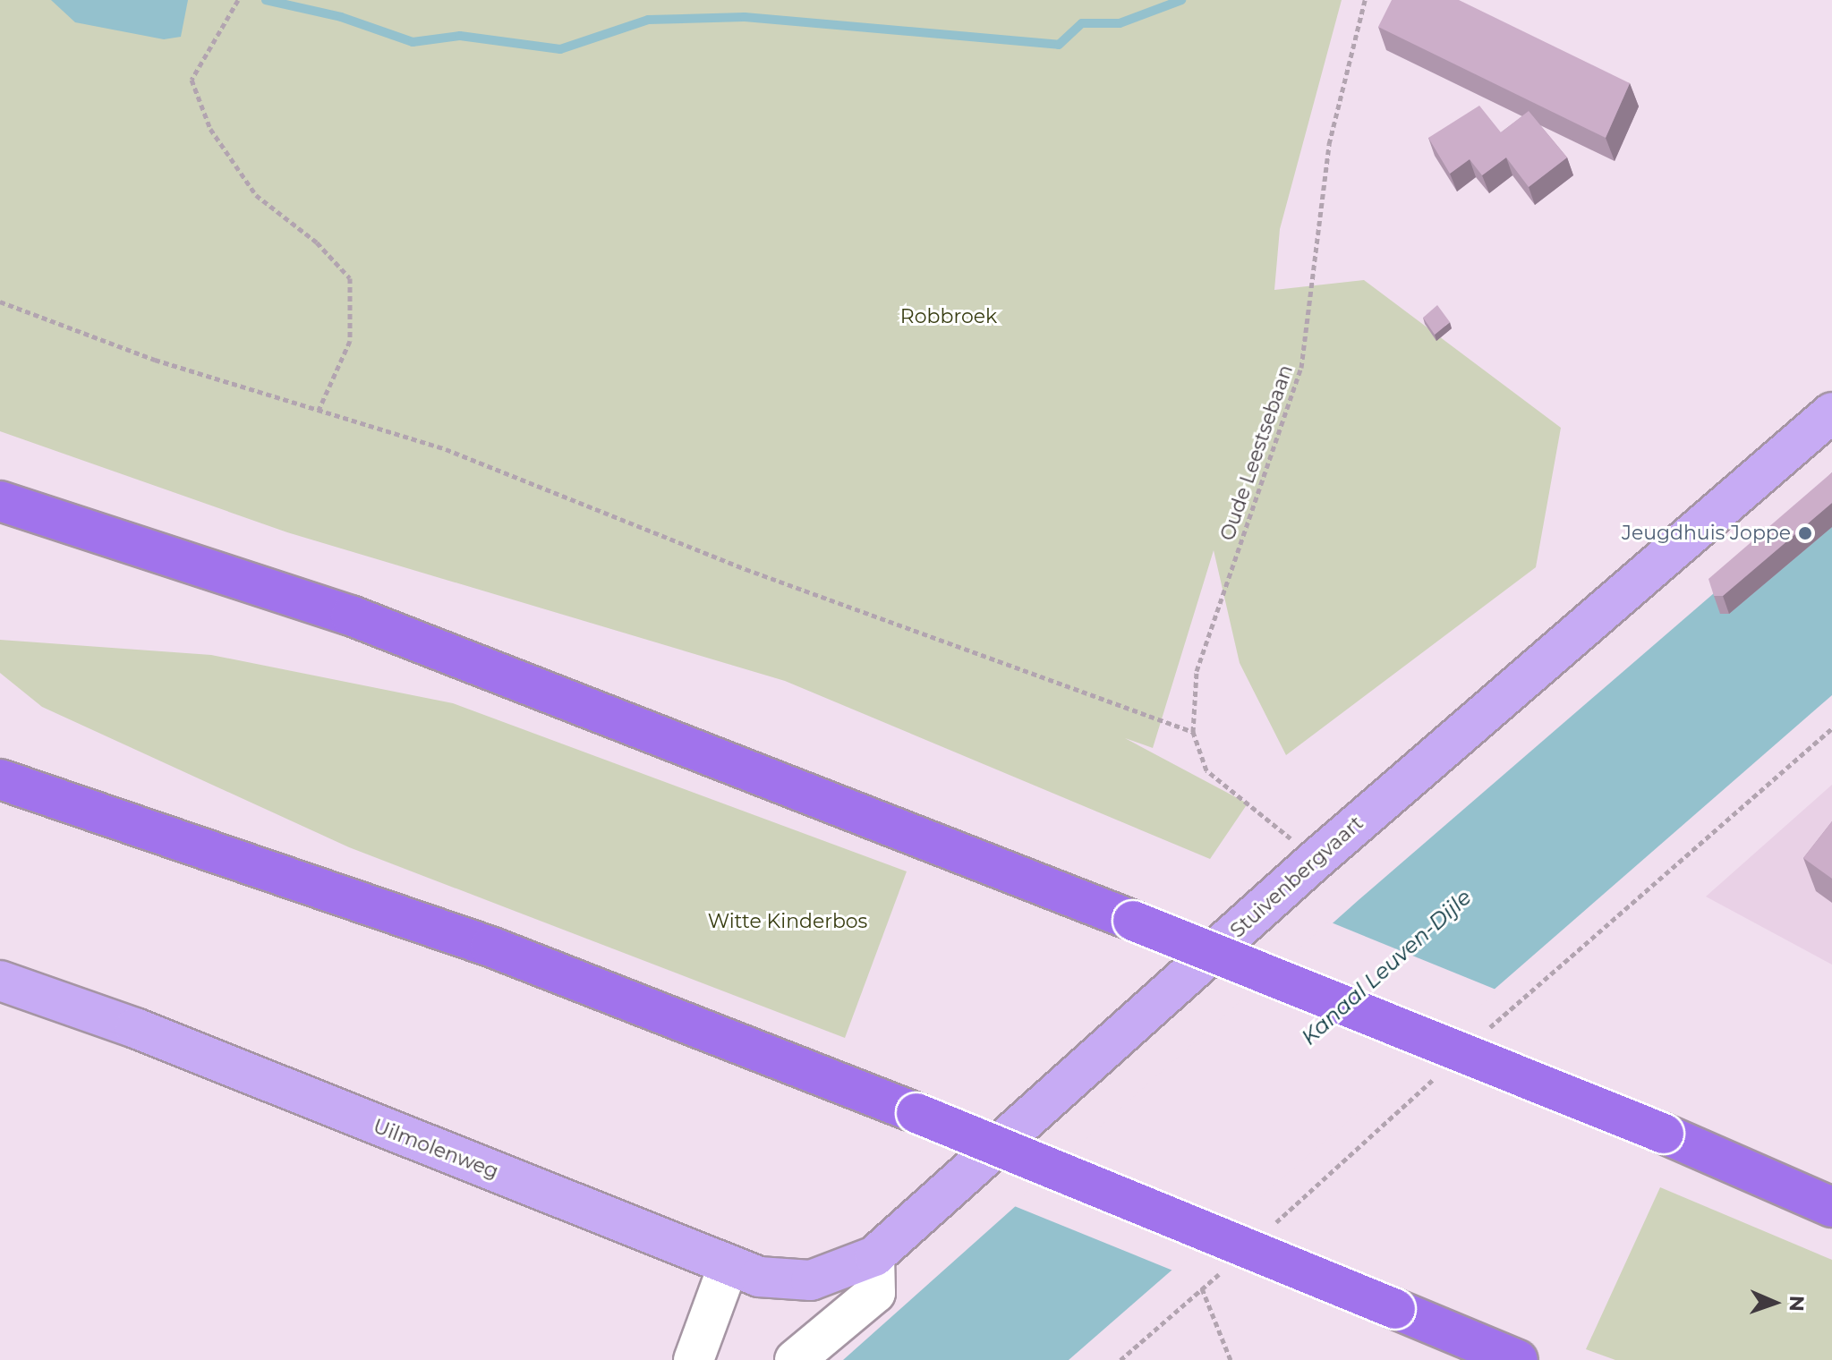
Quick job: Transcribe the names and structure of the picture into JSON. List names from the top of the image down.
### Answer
{
  "streets": {
    "main road": ["Stuivenbergvaart", "Uilmolenweg"],
    "path": ["Oude Leestsebaan"]
  },
  "crossings": [
    ["Oude Leestsebaan", "Stuivenbergvaart"],
    ["Stuivenbergvaart", "Uilmolenweg"]
  ],
  "water": ["Kanaal Leuven-Dijle"],
  "parks": ["Robbroek", "Witte Kinderbos"],
  "places": ["Jeugdhuis Joppe"],
  "north": "right"
}
